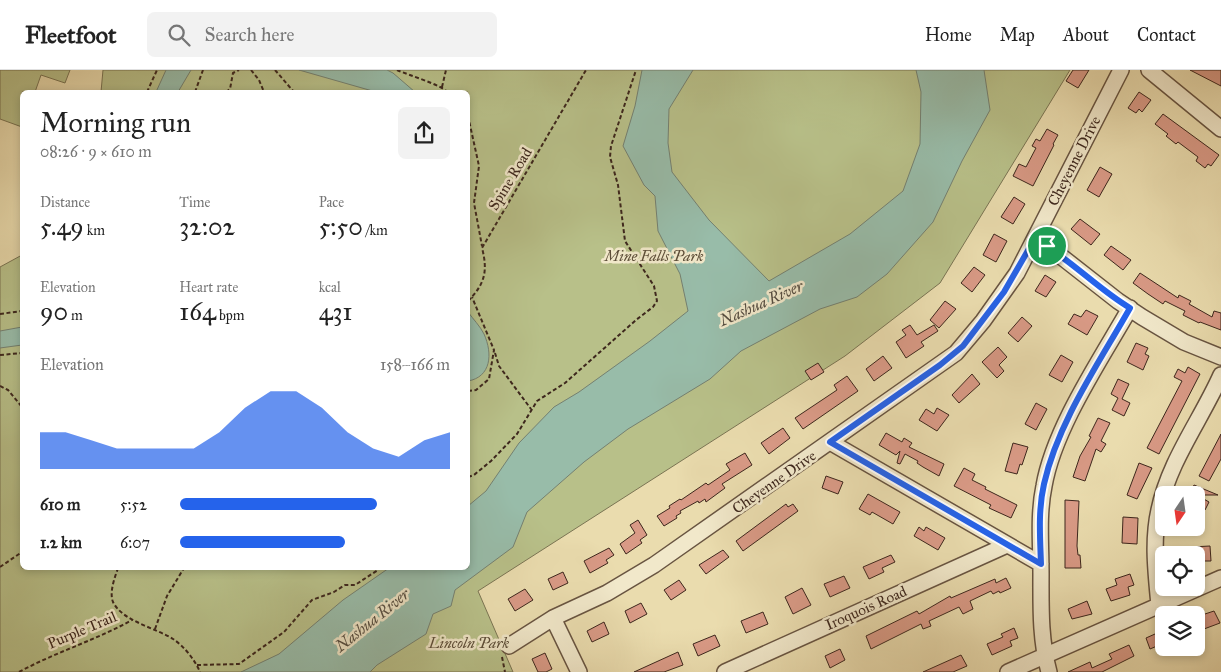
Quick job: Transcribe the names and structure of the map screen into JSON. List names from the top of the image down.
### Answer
{
  "streets": {
    "street": ["Cheyenne Drive", "Iroquois Road"],
    "path": ["Spine Road", "Purple Trail"]
  },
  "water": ["Nashua River"],
  "parks": ["Mine Falls Park", "Lincoln Park"],
  "north": "bottom",
  "page": {
    "header": "Fleetfoot",
    "search": "Search here",
    "nav": [
      "Home",
      "Map",
      "About",
      "Contact"
    ],
    "heading": ["Morning run", "08:26 · 9 × 610 m"],
    "stats": [
      ["Distance", "5.49 km"],
      ["Time", "32:02"],
      ["Pace", "5:50 /km"],
      ["Elevation", "90 m"],
      ["Heart rate", "164 bpm"],
      ["kcal", "431"]
    ],
    "chart": ["Elevation", "158–166 m"],
    "list": [
      {
        "name": "610 m",
        "note": "5:52"
      },
      {
        "name": "1.2 km",
        "note": "6:07"
      }
    ]
  }
}
